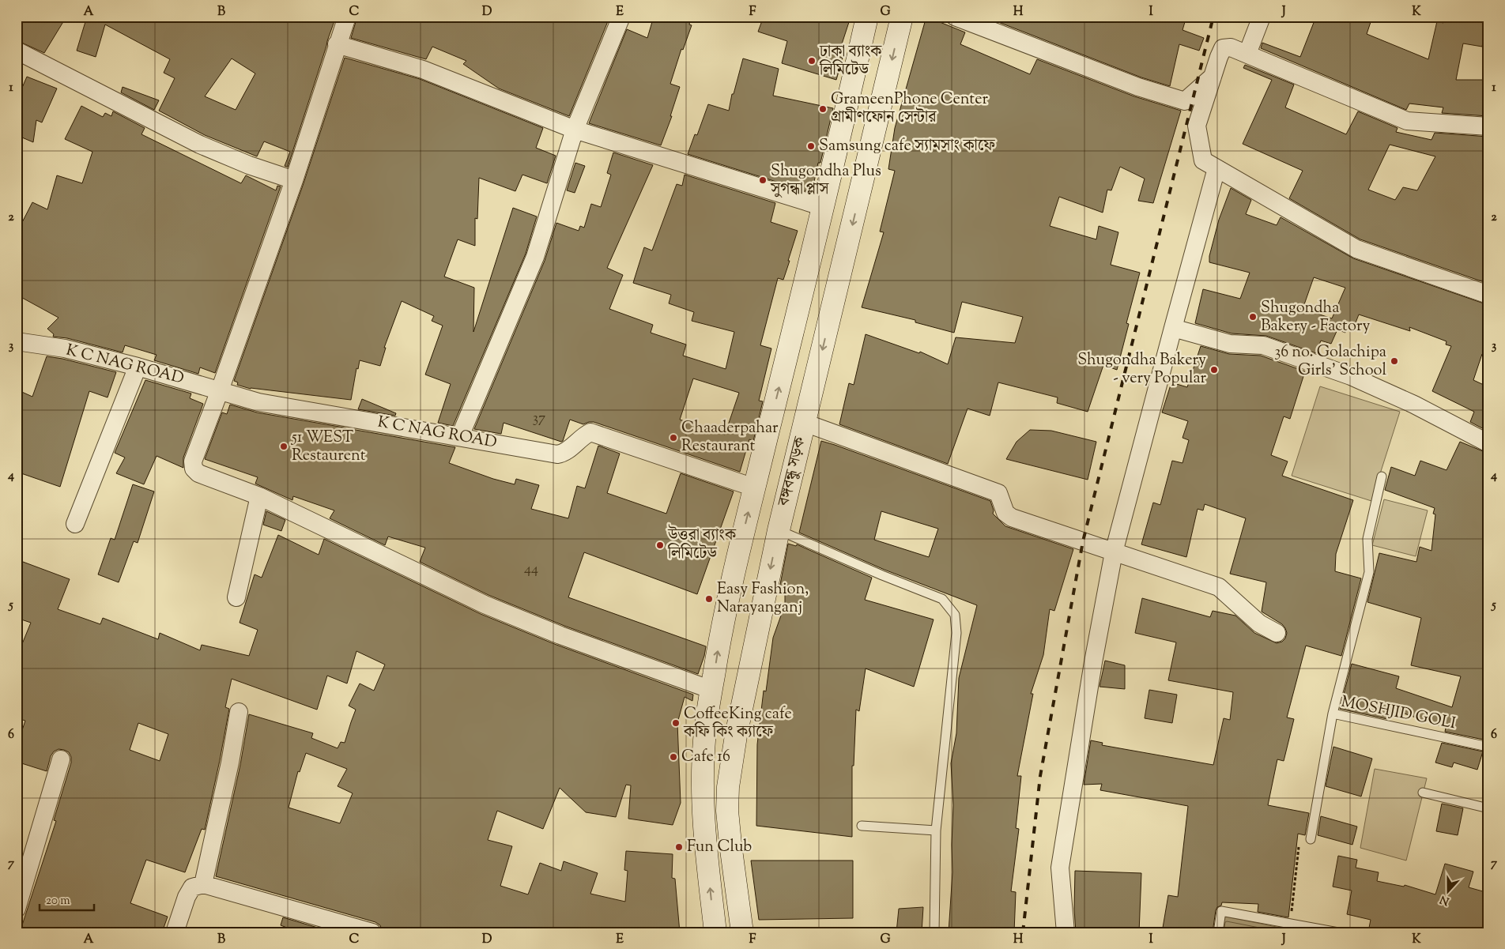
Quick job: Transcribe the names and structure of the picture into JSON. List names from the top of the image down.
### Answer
{
  "streets": {
    "main road": ["বঙ্গবন্ধু সড়ক"],
    "street": ["K C NAG ROAD"],
    "lane": ["MOSHJID GOLI"]
  },
  "places": [
    "ঢাকা ব্যাংক লিমিটেড",
    "GrameenPhone Center গ্রামীণফোন সেন্টার",
    "Samsung cafe স্যামসাং কাফে",
    "Shugondha Plus সুগন্ধা প্লাস",
    "Shugondha Bakery - Factory",
    "36 no. Golachipa Girls' School",
    "Shugondha Bakery - very Popular",
    "Chaaderpahar Restaurant",
    "51 WEST Restaurent",
    "উত্তরা ব্যাংক লিমিটেড",
    "Easy Fashion, Narayanganj",
    "CoffeeKing cafe কফি কিং ক্যাফে",
    "Cafe 16",
    "Fun Club"
  ],
  "house_numbers": ["37", "44"],
  "scale_bar": "20 m",
  "north": "bottom",
  "grid": {
    "columns": [
      "A",
      "B",
      "C",
      "D",
      "E",
      "F",
      "G",
      "H",
      "I",
      "J",
      "K"
    ],
    "rows": [
      "1",
      "2",
      "3",
      "4",
      "5",
      "6",
      "7"
    ]
  }
}
